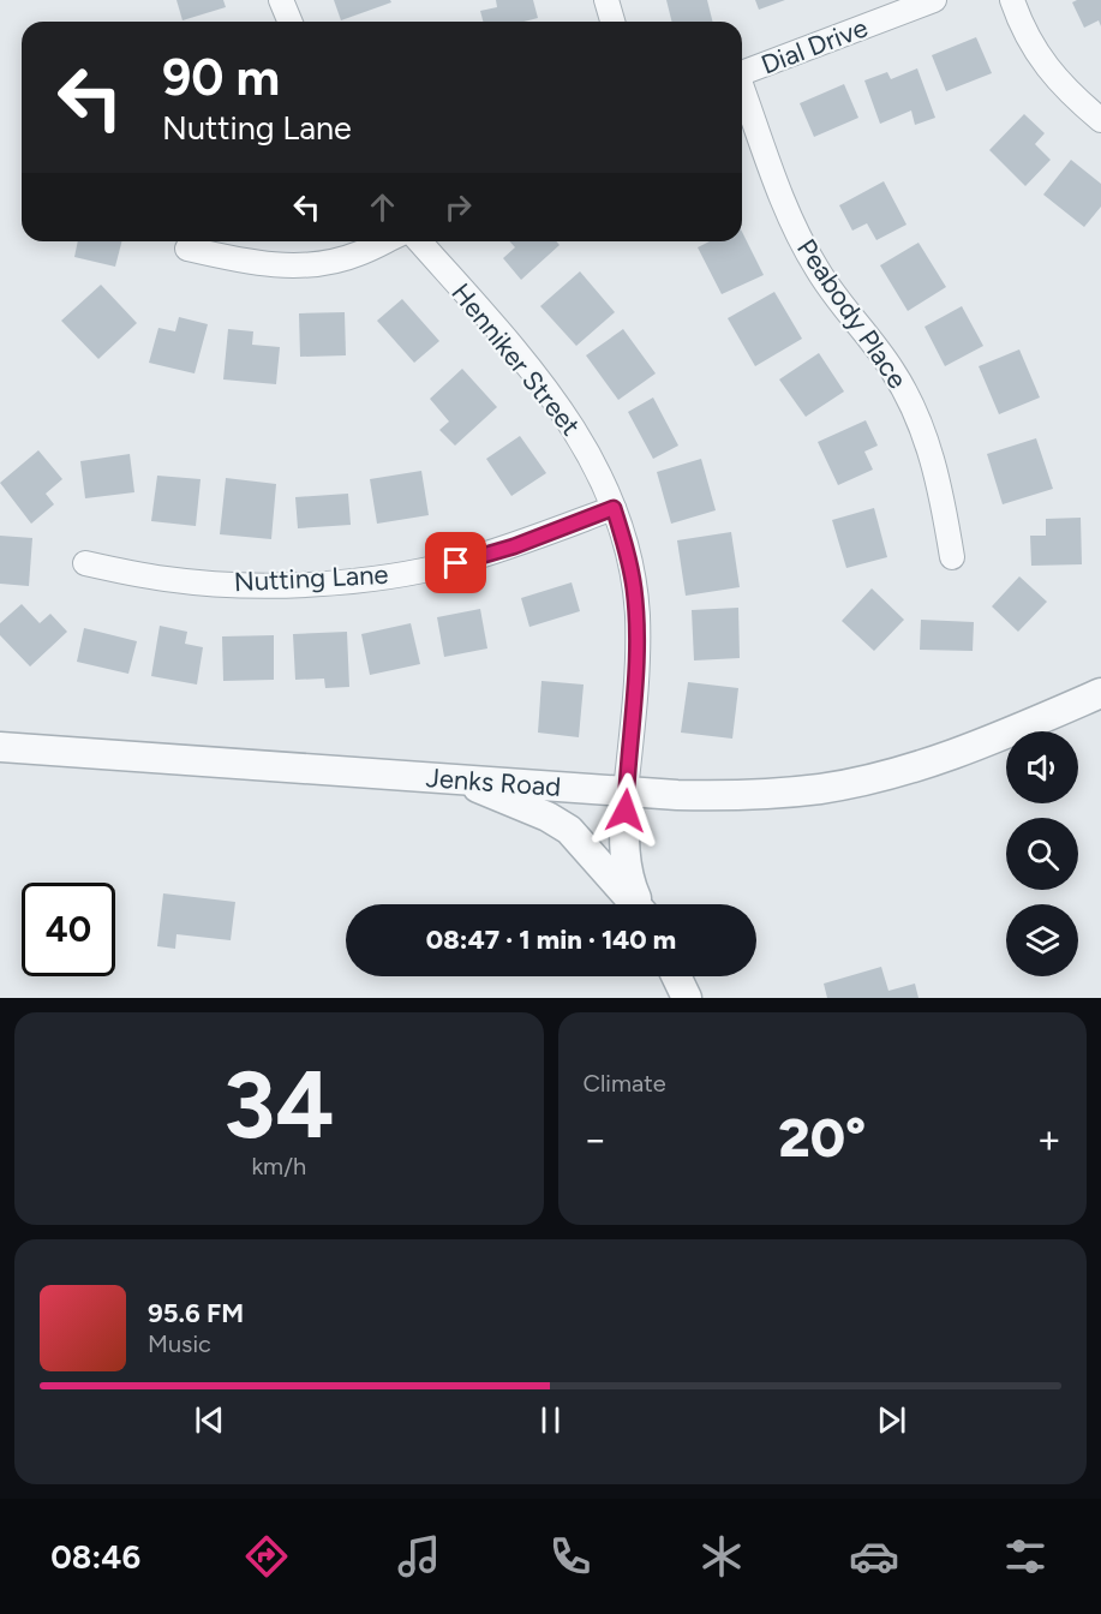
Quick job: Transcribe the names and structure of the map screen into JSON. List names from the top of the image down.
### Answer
{
  "streets": {
    "street": [
      "Dial Drive",
      "Peabody Place",
      "Henniker Street",
      "Nutting Lane",
      "Jenks Road"
    ]
  },
  "crossings": [
    ["Henniker Street", "Nutting Lane"],
    ["Henniker Street", "Jenks Road"]
  ],
  "page": {
    "turn": ["90 m", "Nutting Lane"],
    "limit": "40",
    "trip": "08:47 · 1 min · 140 m",
    "tile": [
      ["34", "km/h"],
      "Climate"
    ],
    "heat": ["−", "20°", "+"],
    "song": ["95.6 FM", "Music"],
    "tabs": "08:46"
  }
}
